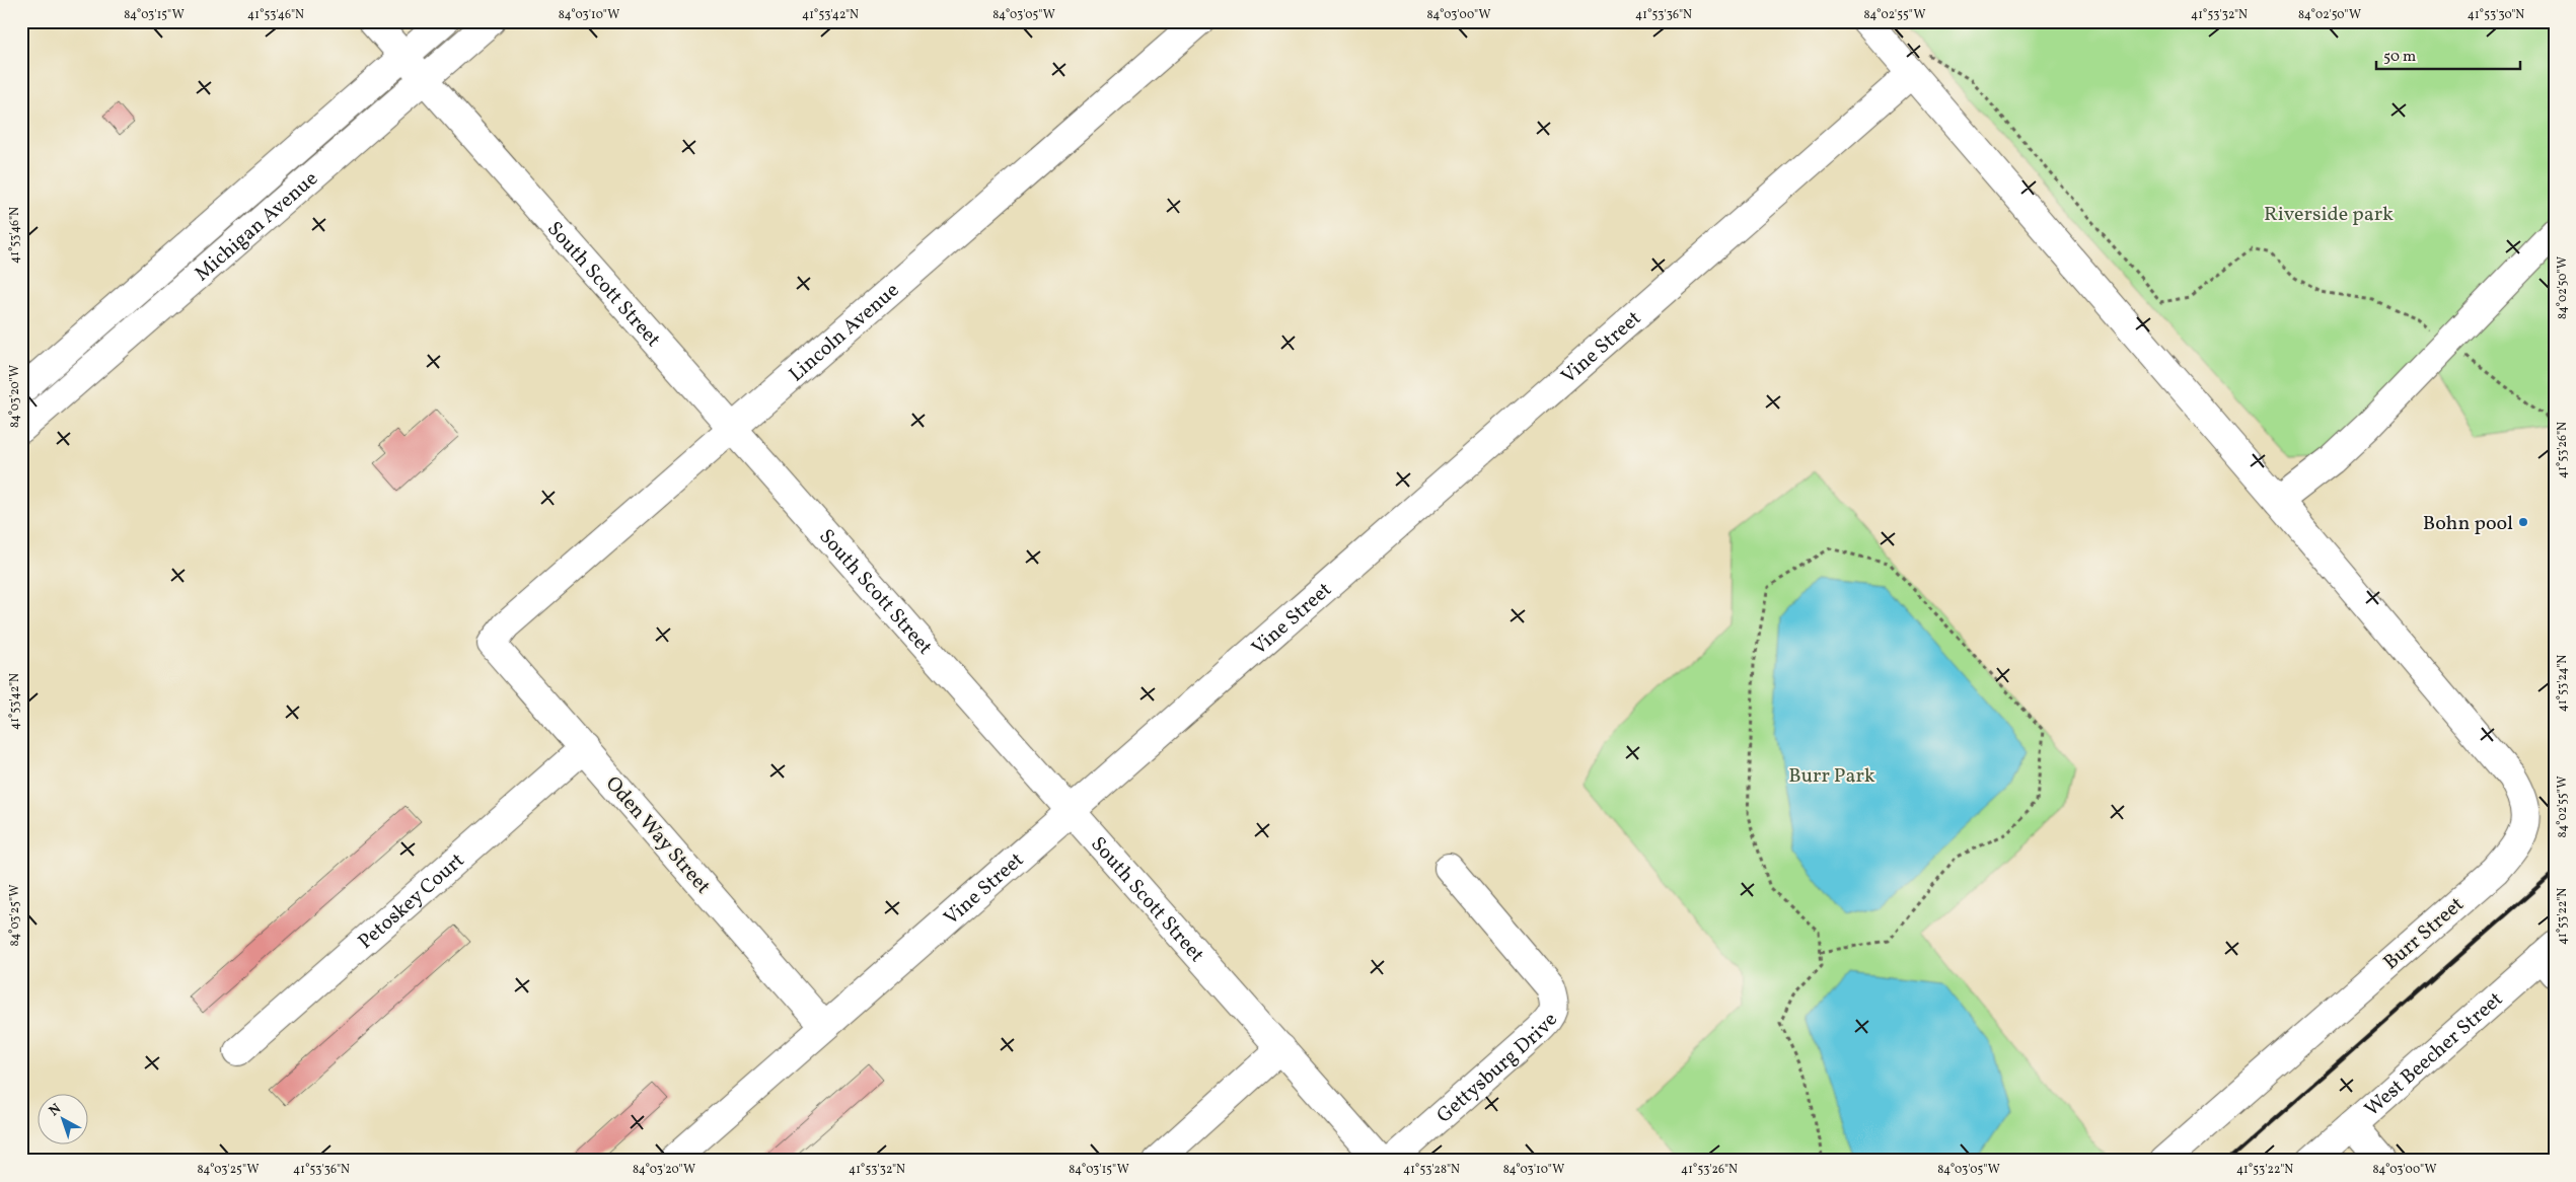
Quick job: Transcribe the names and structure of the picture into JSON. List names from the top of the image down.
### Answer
{
  "streets": {
    "street": [
      "Michigan Avenue",
      "South Scott Street",
      "Lincoln Avenue",
      "Vine Street",
      "Oden Way Street",
      "Petoskey Court",
      "Burr Street",
      "West Beecher Street",
      "Gettysburg Drive"
    ]
  },
  "crossings": [
    ["Michigan Avenue", "South Scott Street"],
    ["South Scott Street", "Lincoln Avenue"],
    ["South Scott Street", "Vine Street"],
    ["Lincoln Avenue", "Oden Way Street"],
    ["Vine Street", "Oden Way Street"],
    ["Vine Street", "Burr Street"],
    ["Oden Way Street", "Petoskey Court"]
  ],
  "parks": ["Riverside park", "Burr Park"],
  "places": ["Bohn pool"],
  "scale_bar": "50 m",
  "north": "top left",
  "coordinates": [
    "84°03'15\"W",
    "41°53'46\"N",
    "84°03'10\"W",
    "41°53'42\"N",
    "84°03'05\"W",
    "84°03'00\"W",
    "41°53'36\"N",
    "84°02'55\"W",
    "41°53'32\"N",
    "84°02'50\"W",
    "41°53'30\"N",
    "84°03'20\"W",
    "41°53'26\"N",
    "41°53'24\"N",
    "84°03'25\"W",
    "41°53'22\"N",
    "41°53'28\"N"
  ]
}
